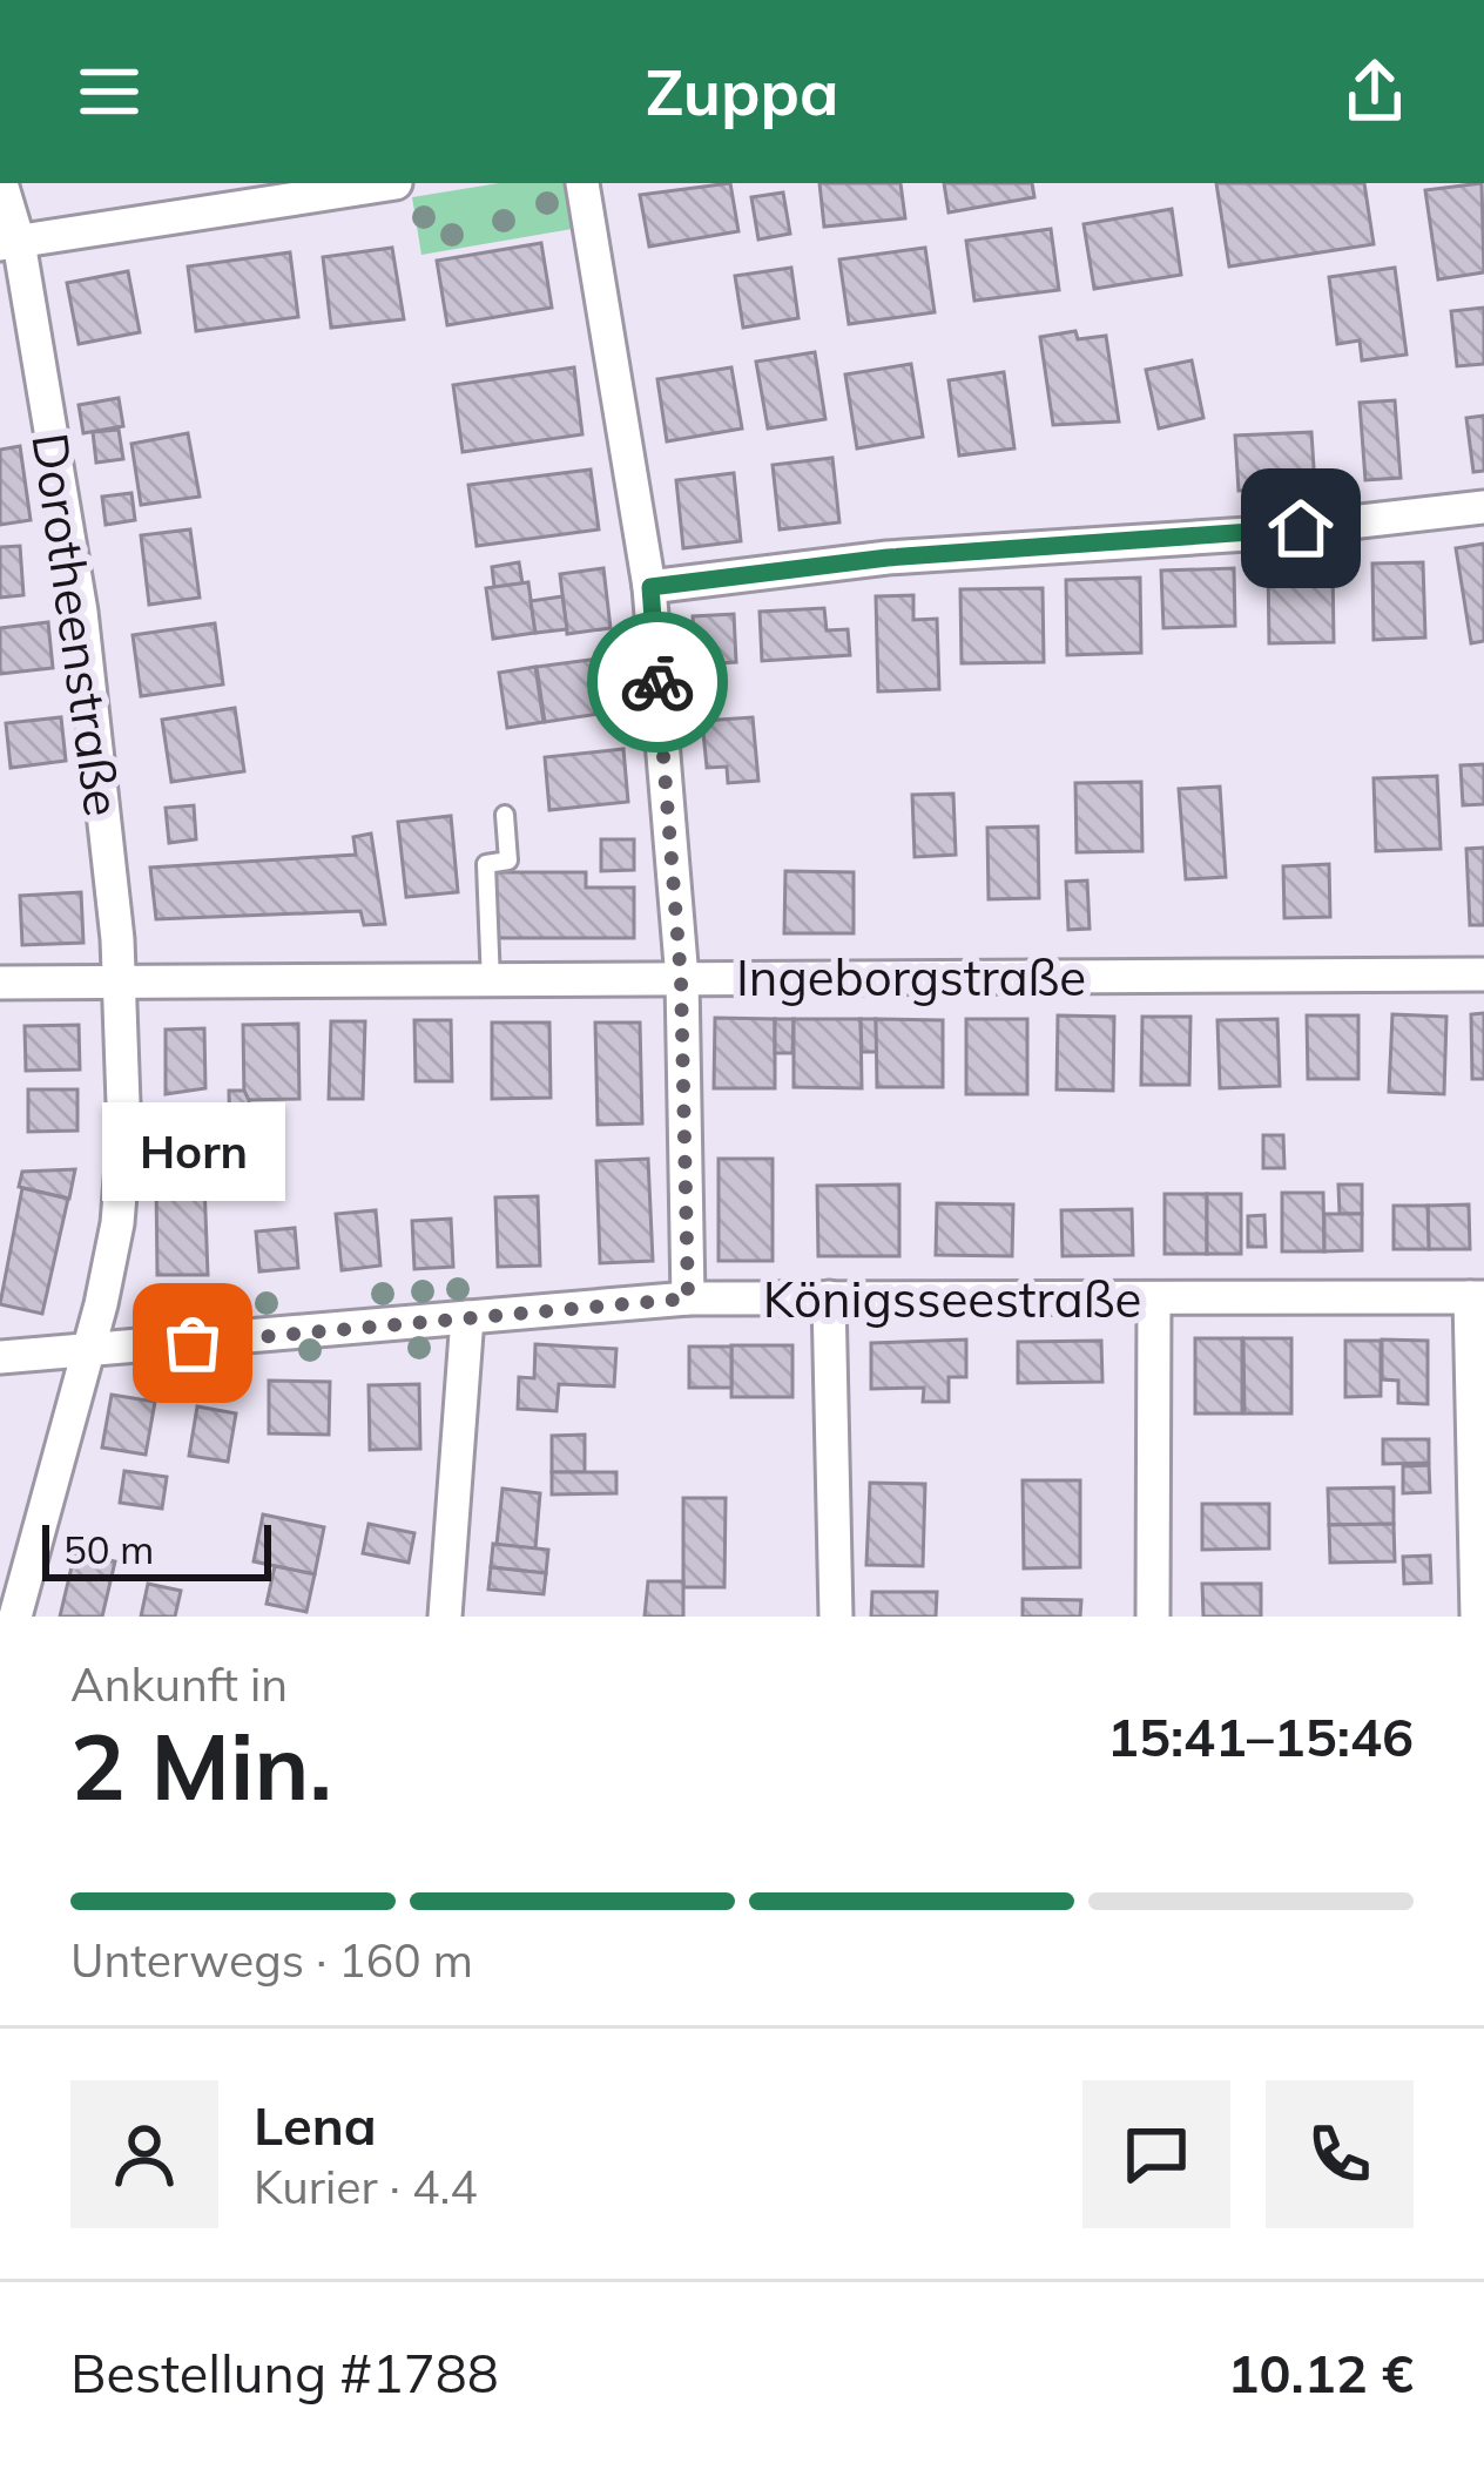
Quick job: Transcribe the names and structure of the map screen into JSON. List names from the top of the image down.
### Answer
{
  "streets": {
    "street": ["Dorotheenstraße", "Ingeborgstraße", "Königsseestraße"]
  },
  "crossings": [
    ["Dorotheenstraße", "Ingeborgstraße"],
    ["Dorotheenstraße", "Königsseestraße"]
  ],
  "places": ["Horn"],
  "scale_bar": "50 m",
  "page": {
    "header": "Zuppa",
    "bubble": "Horn",
    "scale": "50 m",
    "heading": ["2 Min.", "Ankunft in", "15:41–15:46"],
    "panel": [
      "Lena",
      "Kurier · 4.4",
      "Bestellung #1788",
      "10.12 €"
    ],
    "bar": "Unterwegs · 160 m"
  }
}
